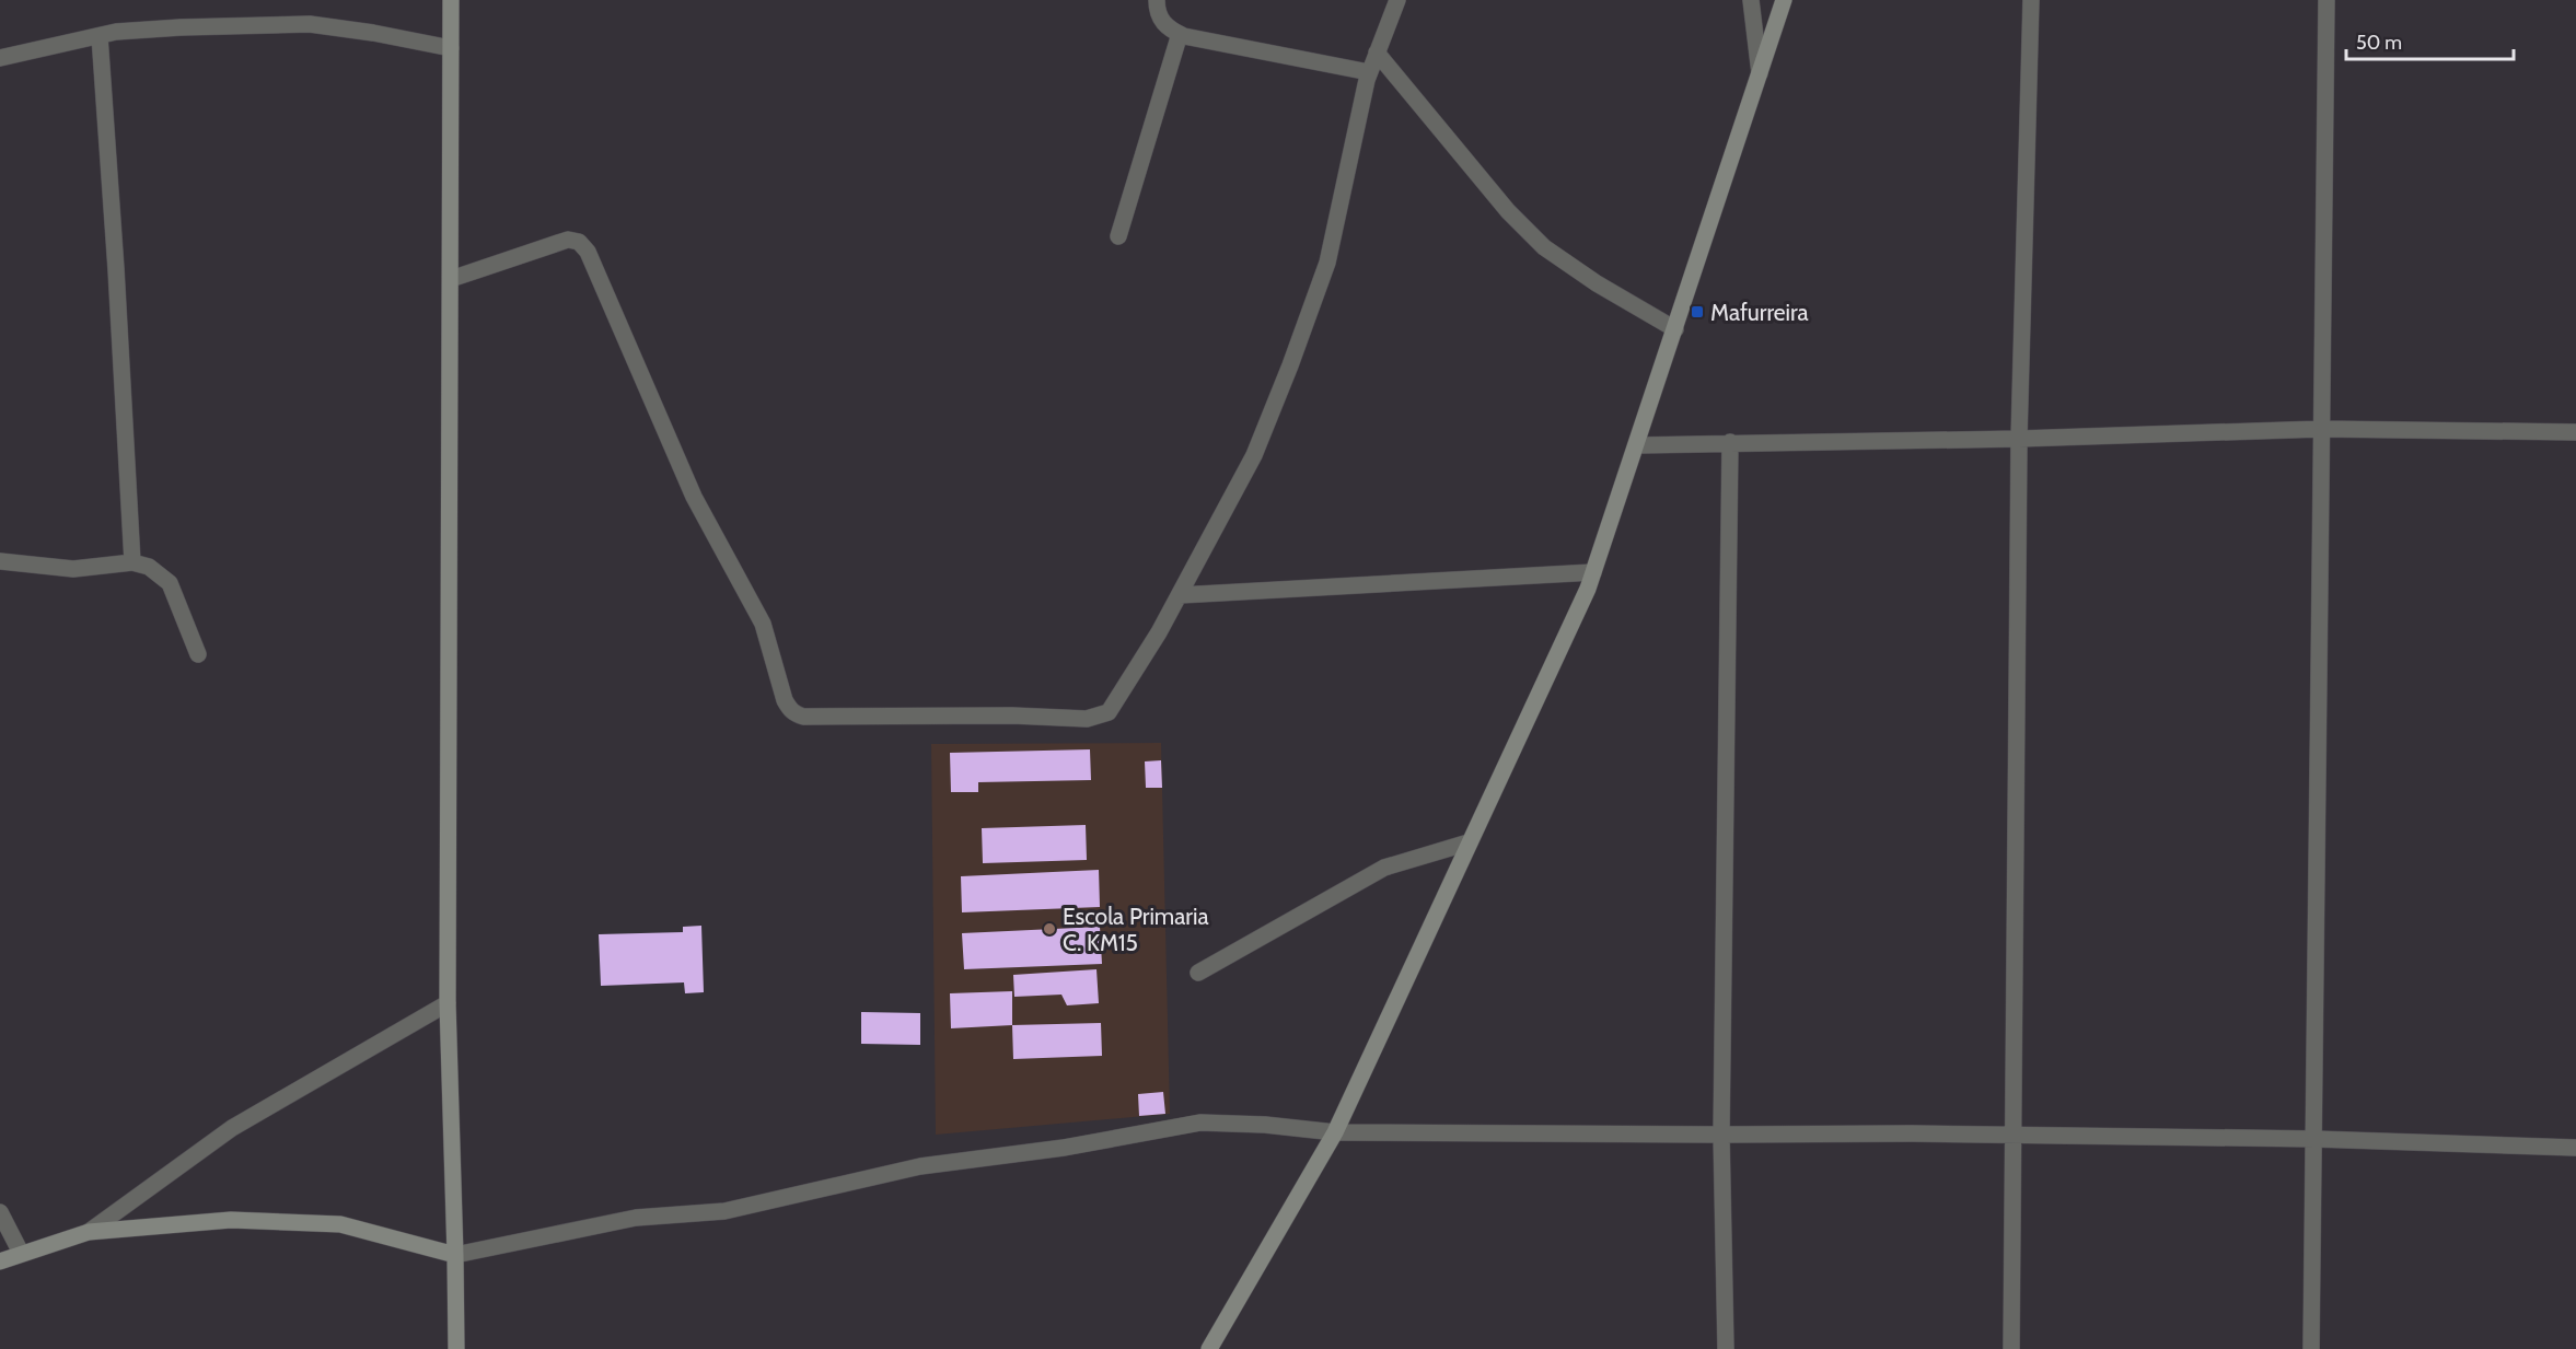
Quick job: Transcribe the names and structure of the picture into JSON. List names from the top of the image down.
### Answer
{
  "places": {
    "transit": ["Mafurreira"],
    "other": ["Escola Primaria C. KM15"]
  },
  "scale_bar": "50 m"
}
